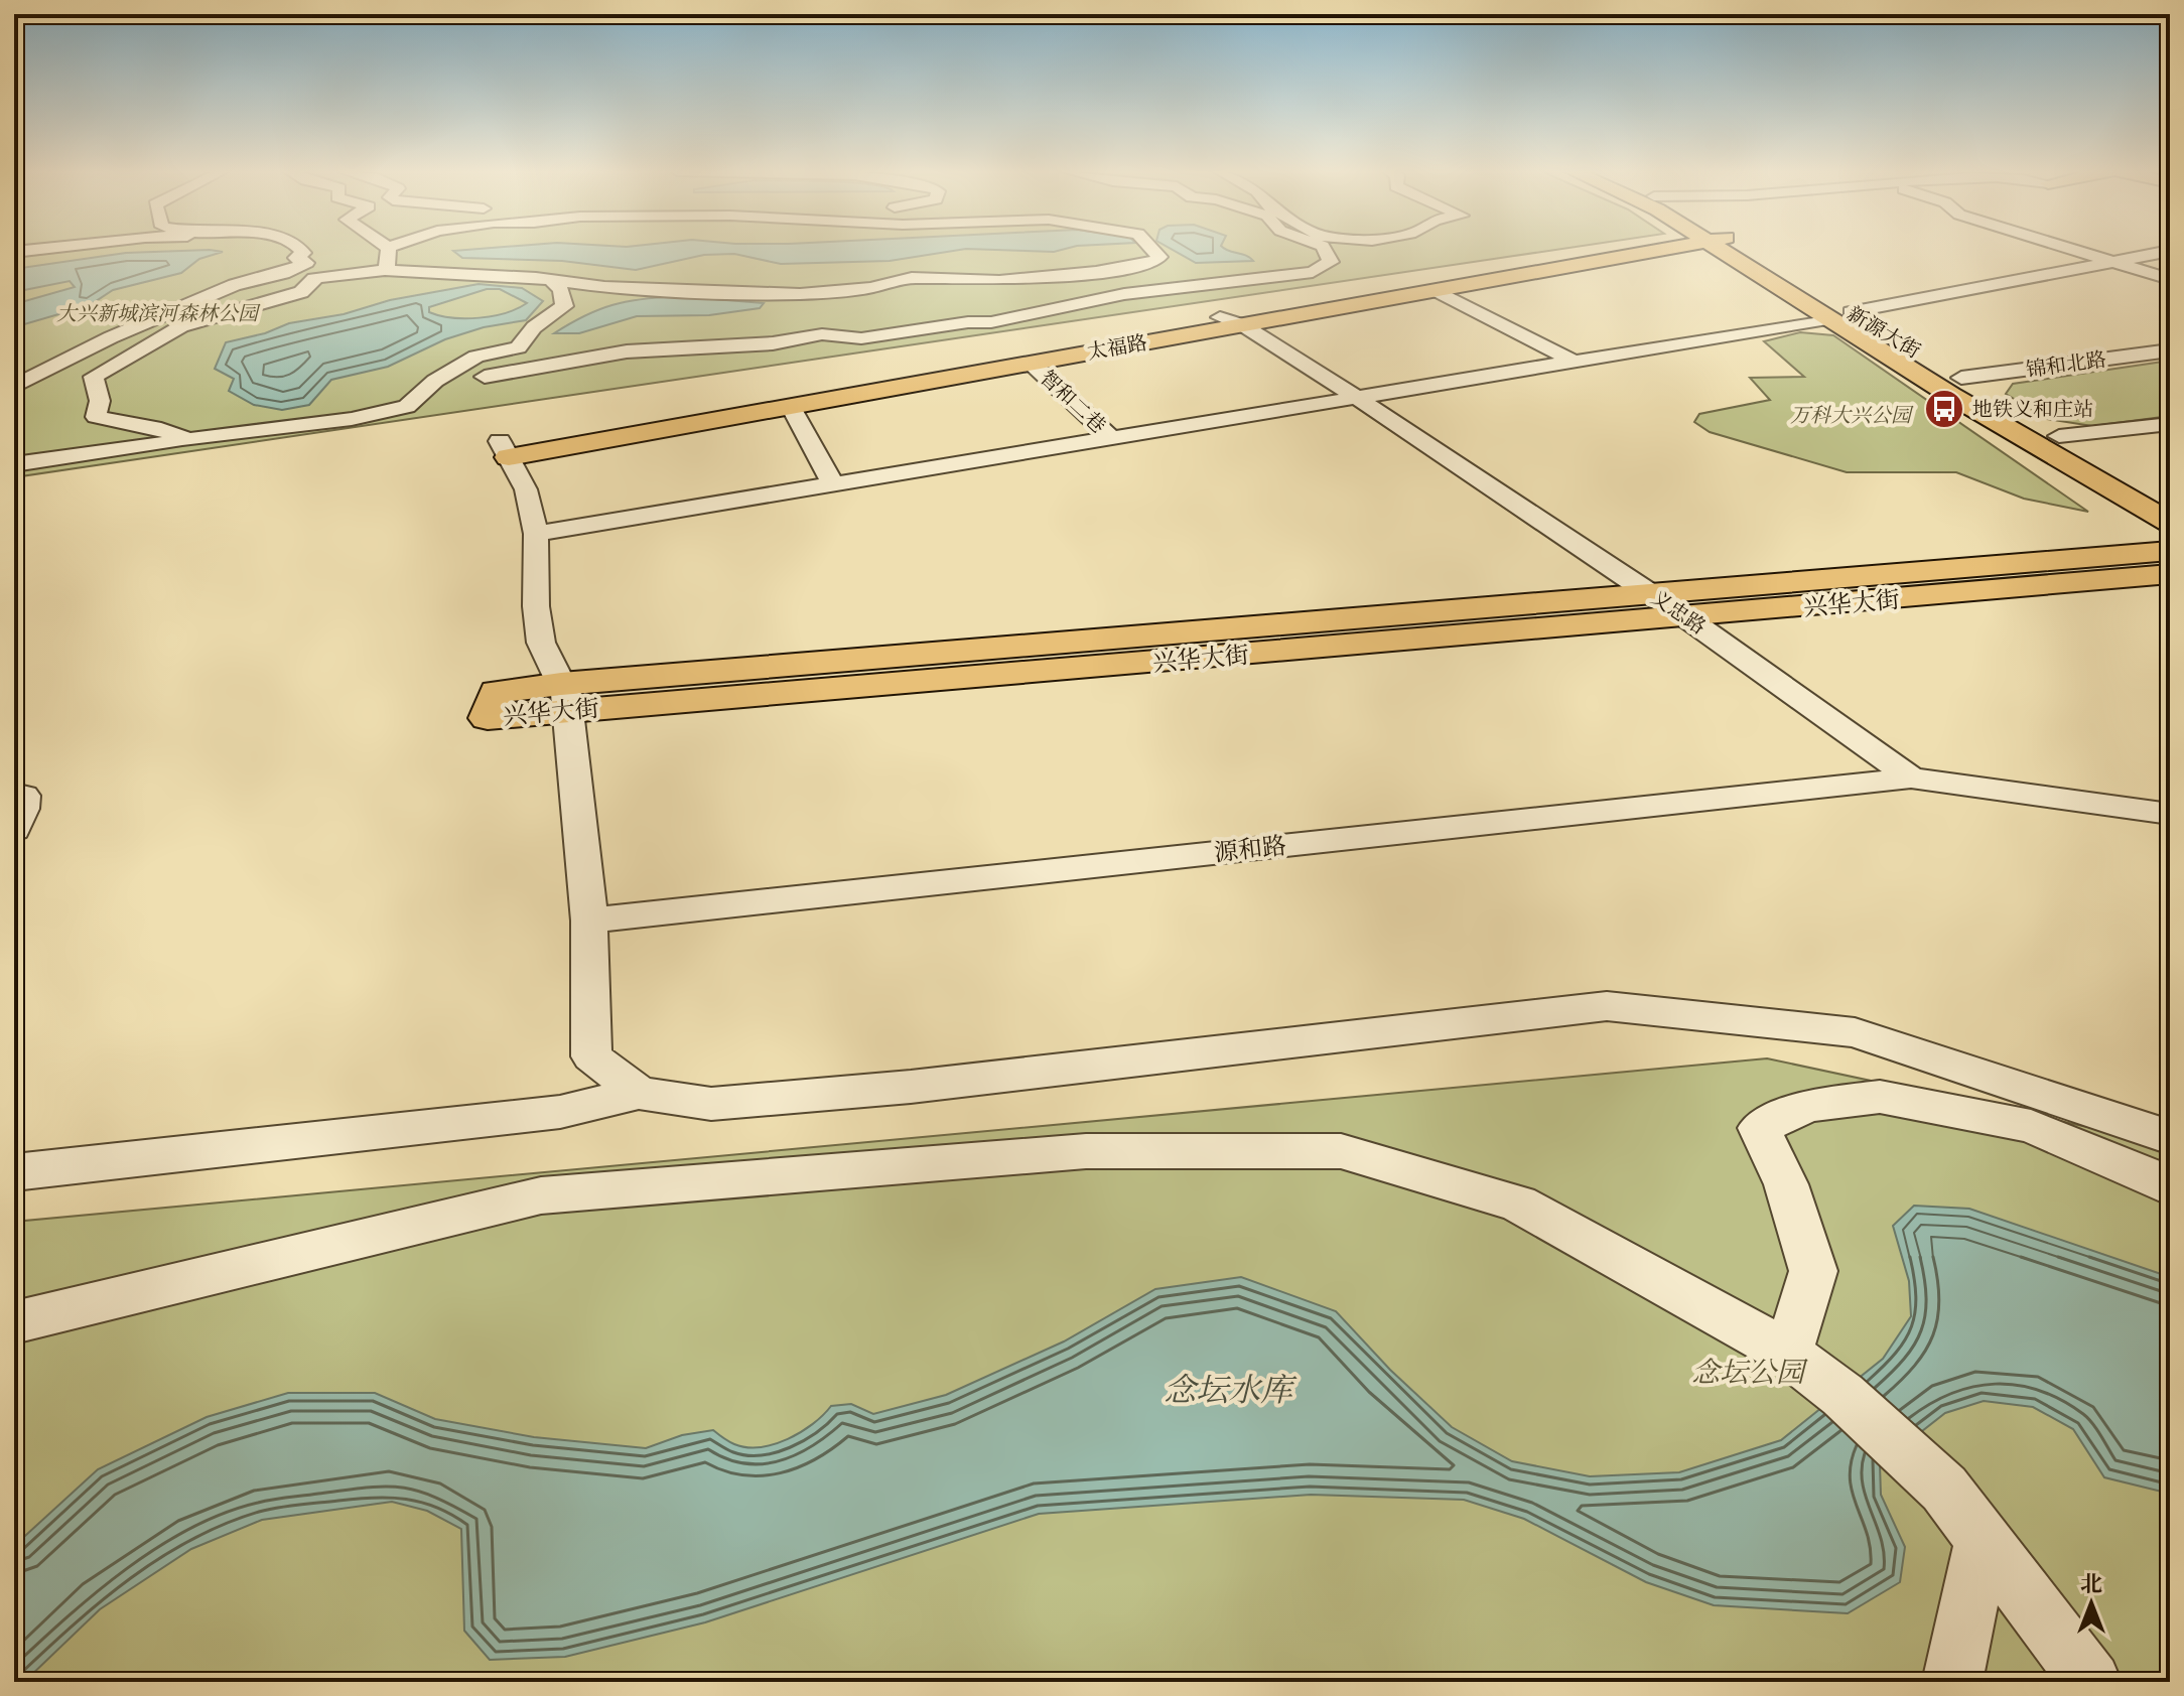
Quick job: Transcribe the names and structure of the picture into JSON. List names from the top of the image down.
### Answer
{
  "streets": {
    "main road": ["新源大街", "太福路", "兴华大街"],
    "street": [
      "锦和北路",
      "智和二巷",
      "义忠路",
      "源和路"
    ]
  },
  "crossings": [
    ["新源大街", "锦和北路"],
    ["太福路", "智和二巷"],
    ["太福路", "义忠路"],
    ["兴华大街", "义忠路"],
    ["义忠路", "源和路"]
  ],
  "water": ["念坛水库"],
  "parks": ["大兴新城滨河森林公园", "万科大兴公园", "念坛公园"],
  "places": {
    "bus stop": ["地铁义和庄站"]
  },
  "north": "top"
}
